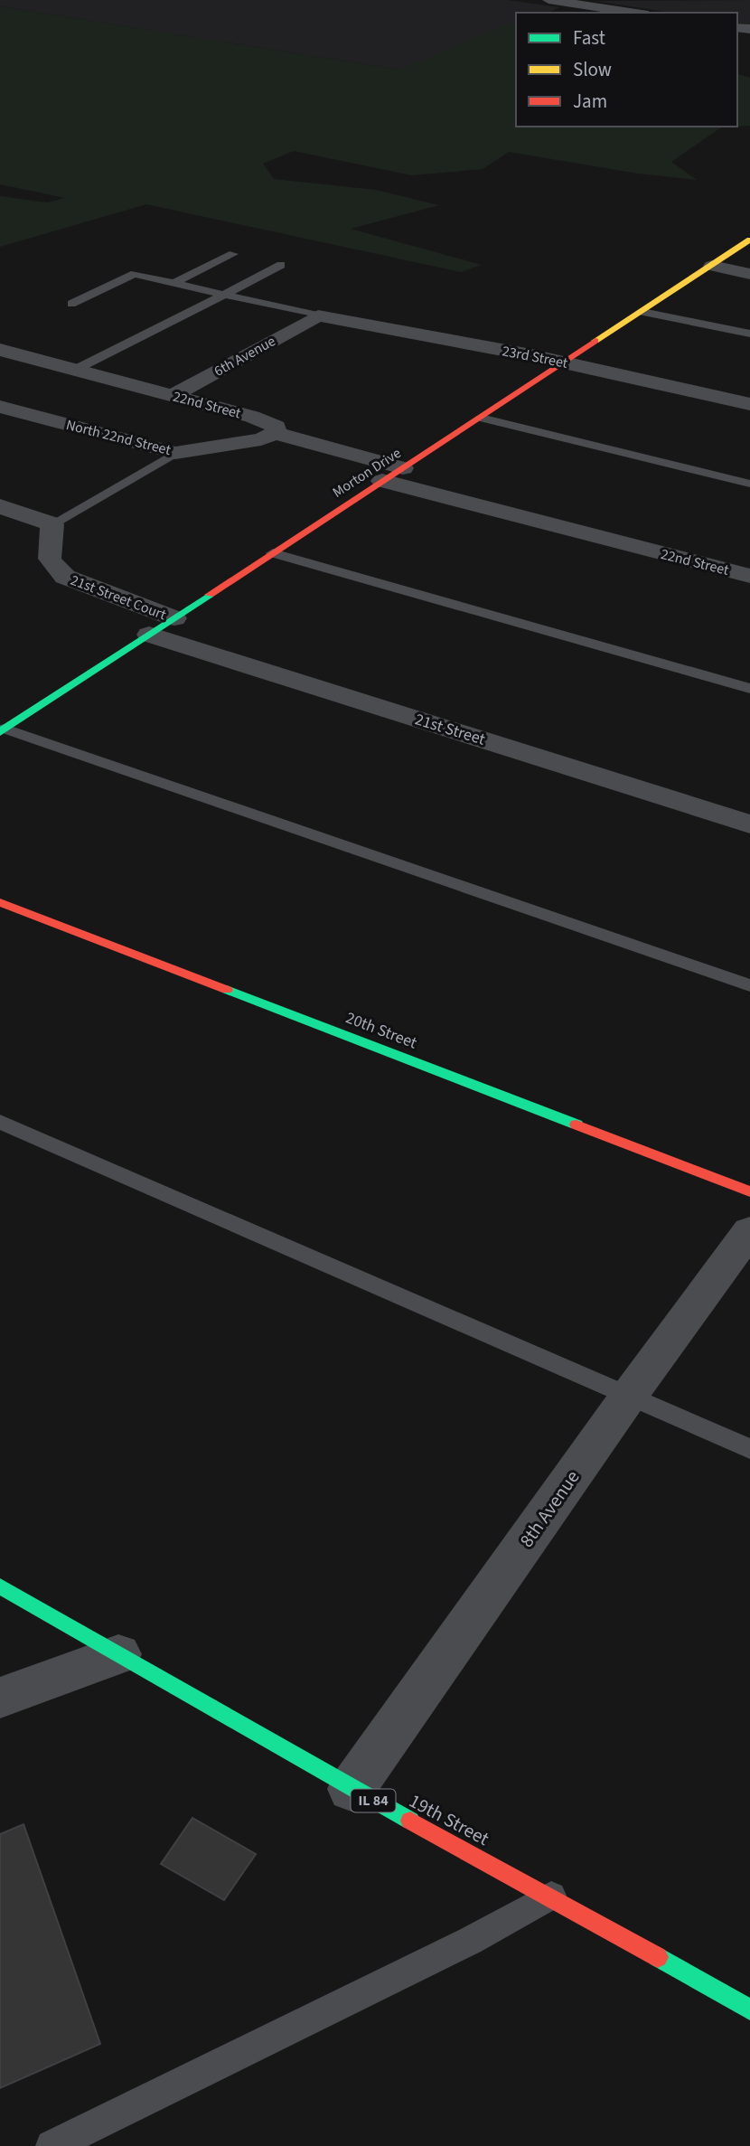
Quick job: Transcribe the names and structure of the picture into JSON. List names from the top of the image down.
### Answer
{
  "streets": {
    "street": [
      "6th Avenue",
      "23rd Street",
      "22nd Street",
      "North 22nd Street",
      "Morton Drive",
      "21st Street Court",
      "21st Street",
      "20th Street",
      "8th Avenue",
      "IL 84",
      "19th Street"
    ]
  },
  "crossings": [
    ["6th Avenue", "23rd Street"],
    ["6th Avenue", "22nd Street"],
    ["23rd Street", "Morton Drive"],
    ["22nd Street", "North 22nd Street"],
    ["22nd Street", "Morton Drive"],
    ["Morton Drive", "21st Street Court"],
    ["Morton Drive", "21st Street"],
    ["8th Avenue", "19th Street"]
  ],
  "legend": ["Fast", "Slow", "Jam"]
}
